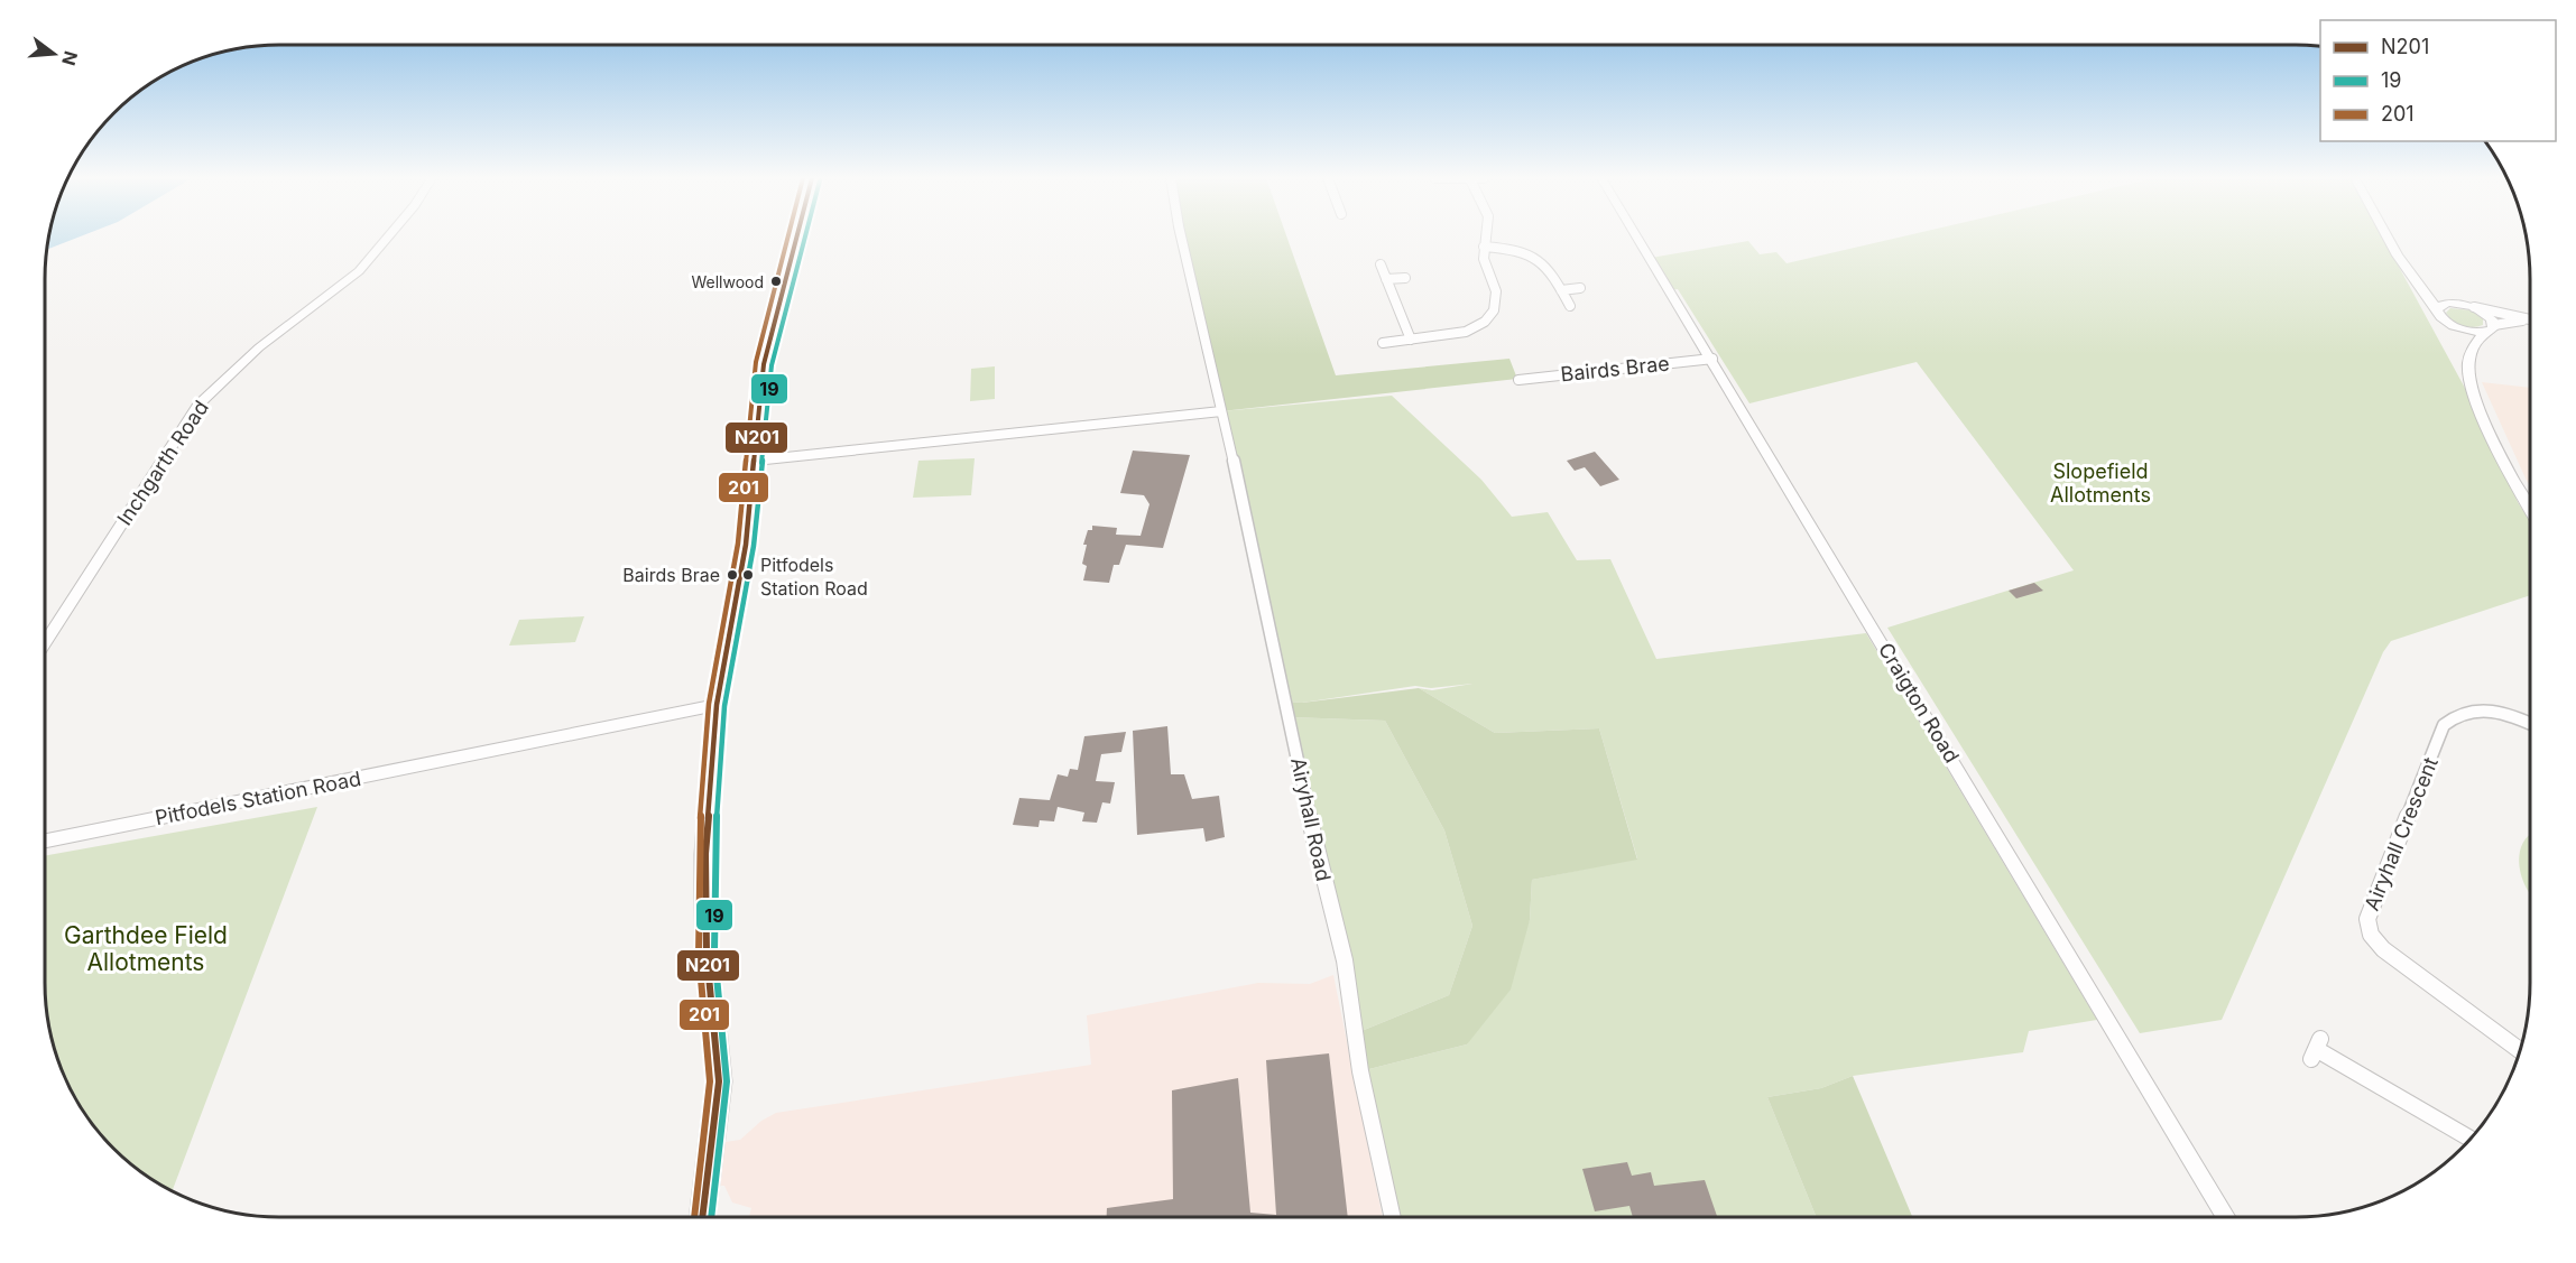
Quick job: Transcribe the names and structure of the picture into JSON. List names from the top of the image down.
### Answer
{
  "streets": {
    "street": [
      "Bairds Brae",
      "Inchgarth Road",
      "Craigton Road",
      "Pitfodels Station Road",
      "Airyhall Road",
      "Airyhall Crescent"
    ]
  },
  "crossings": [
    ["Bairds Brae", "Craigton Road"]
  ],
  "parks": ["Slopefield Allotments", "Garthdee Field Allotments"],
  "places": ["Wellwood", "Bairds Brae", "Pitfodels Station Road"],
  "lines": ["transit line N201", "transit line 19", "transit line 201"],
  "legend": ["N201", "19", "201"],
  "north": "right"
}
